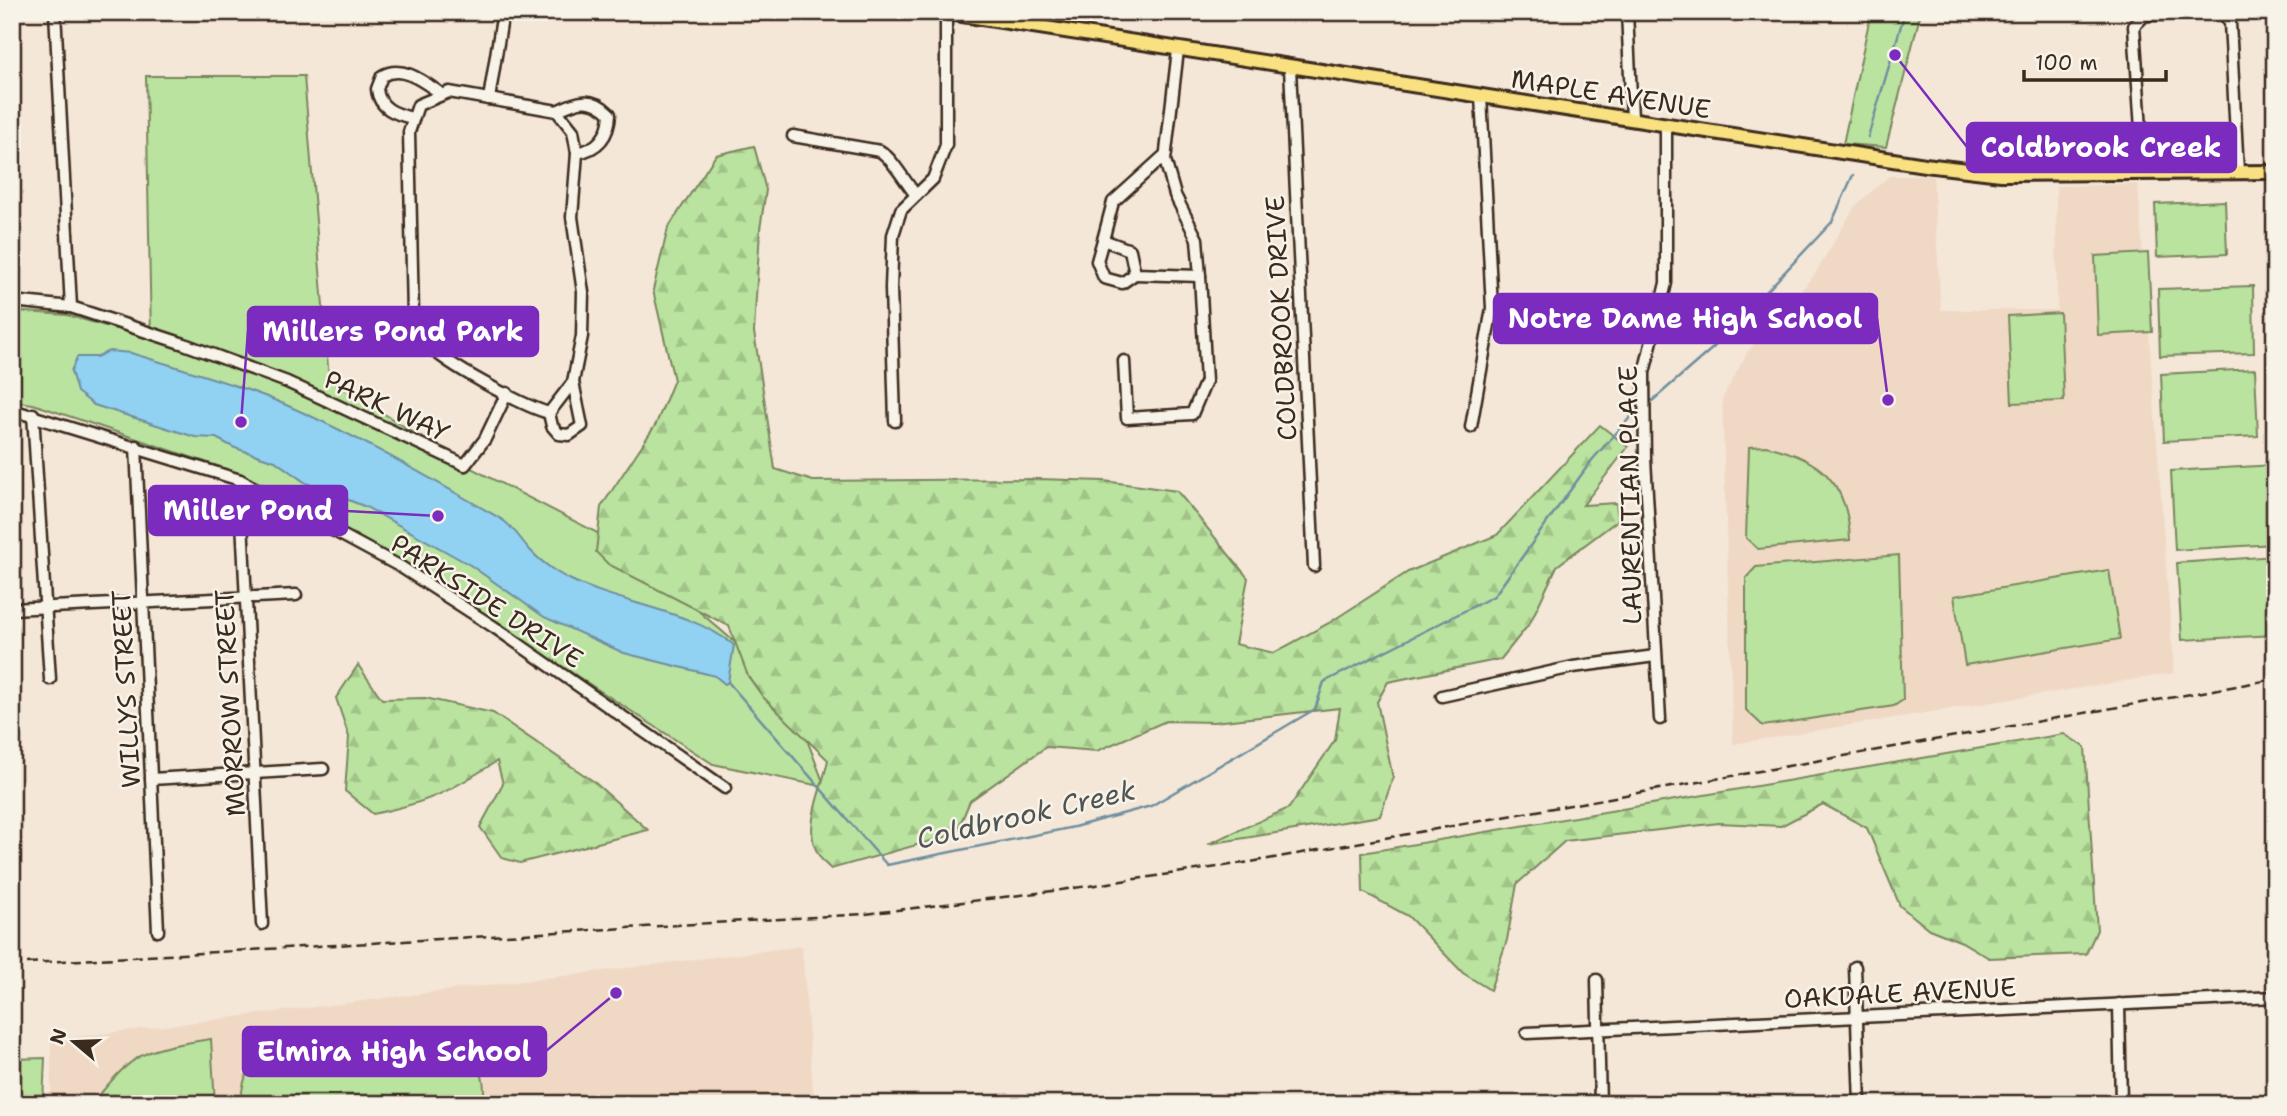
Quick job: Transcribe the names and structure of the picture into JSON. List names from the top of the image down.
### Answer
{
  "streets": {
    "main road": ["MAPLE AVENUE"],
    "street": [
      "COLDBROOK DRIVE",
      "PARK WAY",
      "LAURENTIAN PLACE",
      "PARKSIDE DRIVE",
      "WILLYS STREET",
      "MORROW STREET",
      "OAKDALE AVENUE"
    ]
  },
  "crossings": [
    ["MAPLE AVENUE", "COLDBROOK DRIVE"],
    ["MAPLE AVENUE", "LAURENTIAN PLACE"],
    ["PARKSIDE DRIVE", "WILLYS STREET"],
    ["PARKSIDE DRIVE", "MORROW STREET"]
  ],
  "water": ["Coldbrook Creek"],
  "places": [
    "Coldbrook Creek",
    "Notre Dame High School",
    "Millers Pond Park",
    "Miller Pond",
    "Elmira High School"
  ],
  "scale_bar": "100 m",
  "north": "left"
}
